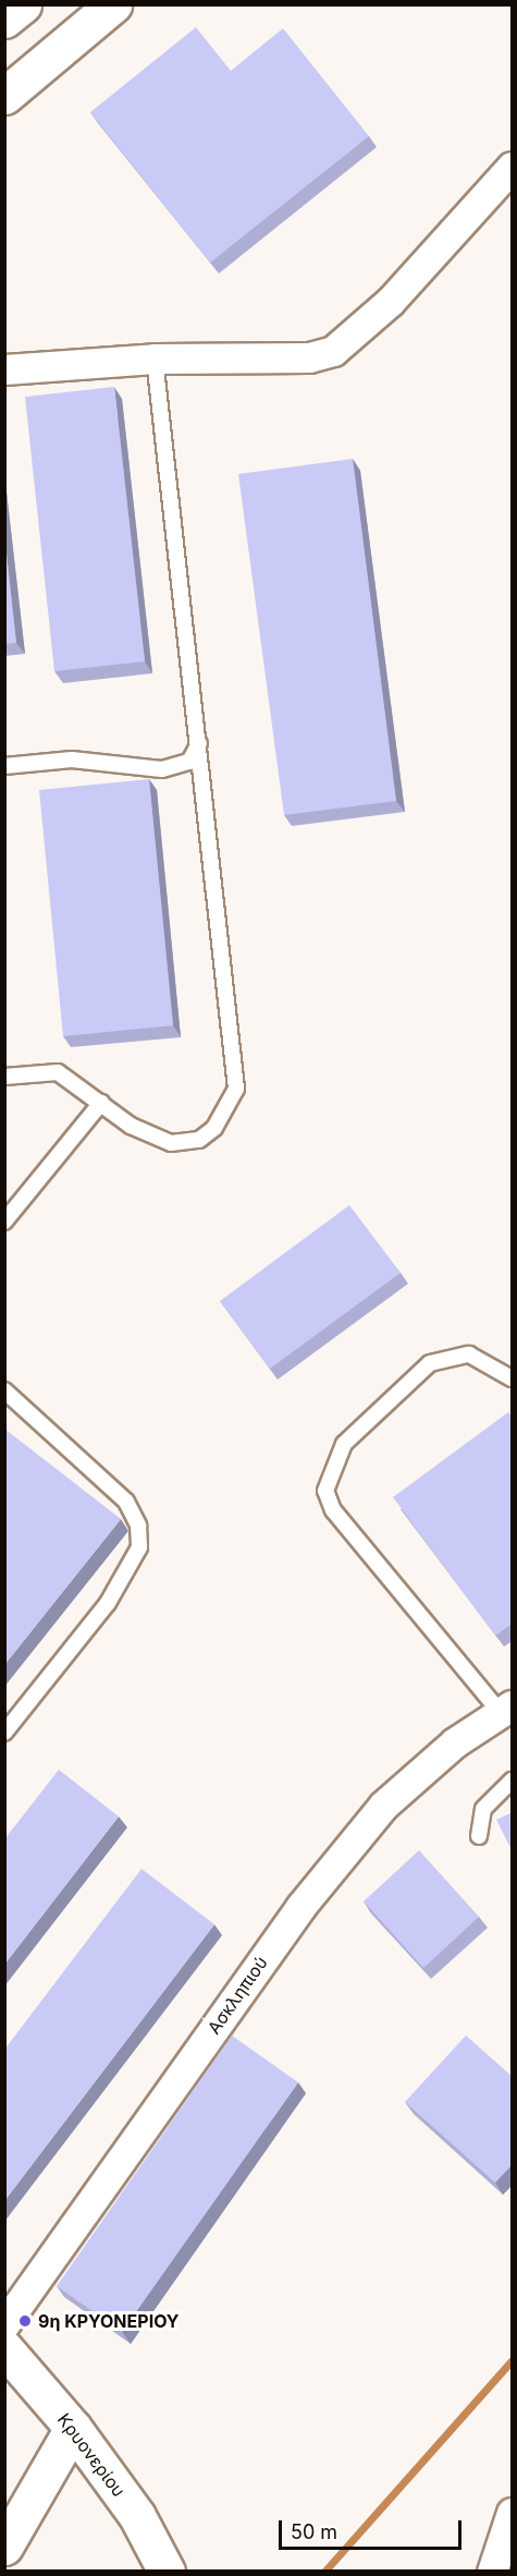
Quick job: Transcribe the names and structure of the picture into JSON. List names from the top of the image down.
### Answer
{
  "streets": {
    "main road": ["Κρυονερίου"],
    "street": ["Ασκληπιού"]
  },
  "places": ["9η ΚΡΥΟΝΕΡΙΟΥ"],
  "scale_bar": "50 m"
}
